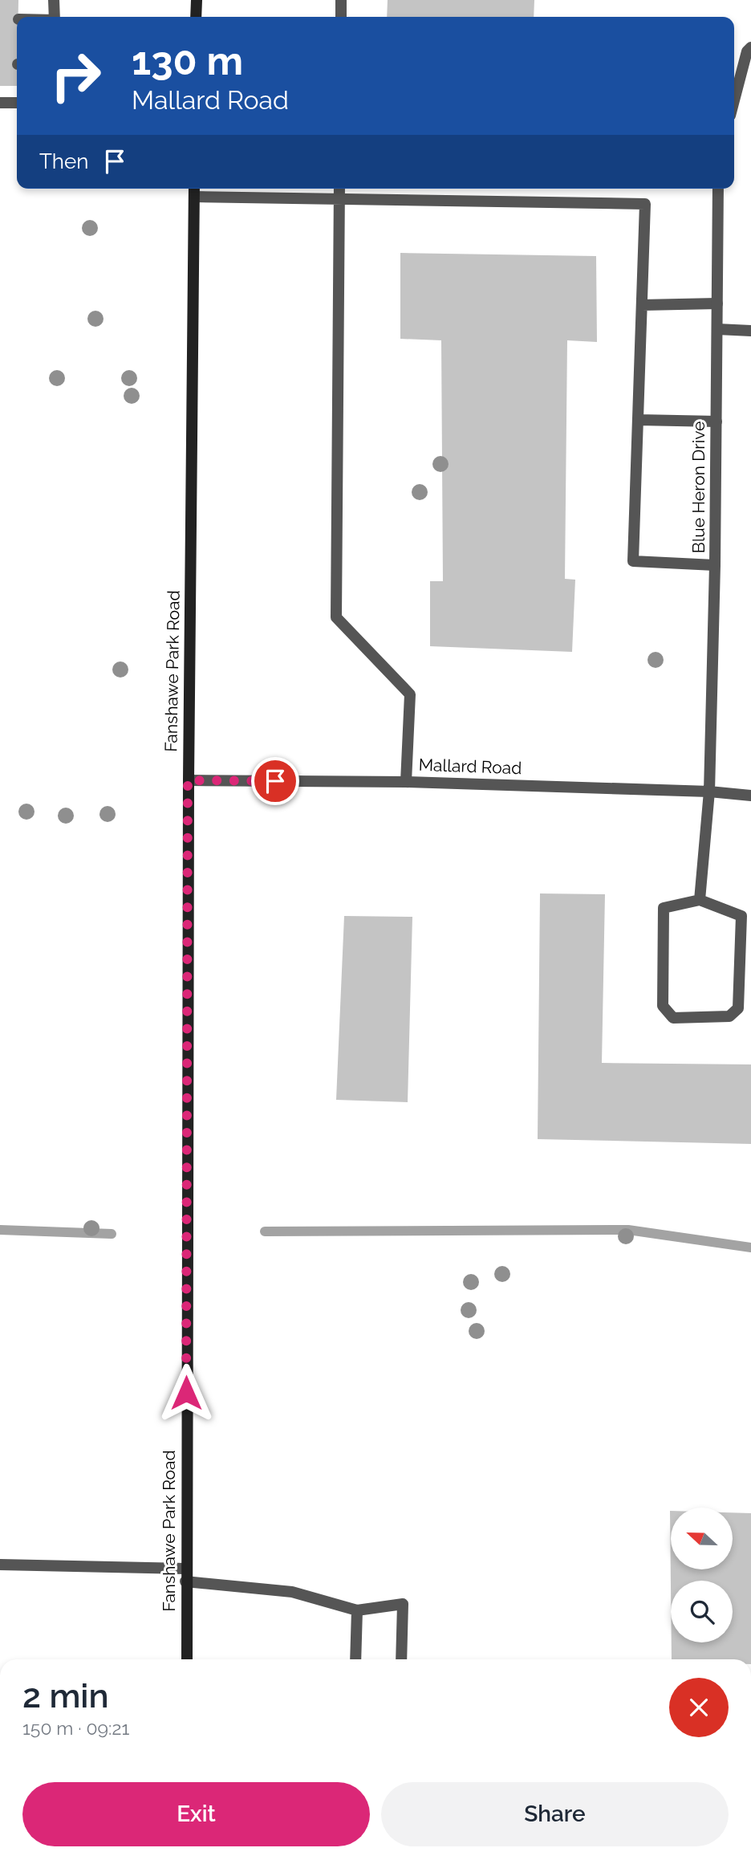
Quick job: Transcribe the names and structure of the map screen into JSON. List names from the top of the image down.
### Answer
{
  "streets": {
    "main road": ["Fanshawe Park Road"],
    "street": ["Blue Heron Drive", "Mallard Road"]
  },
  "crossings": [
    ["Blue Heron Drive", "Mallard Road"],
    ["Fanshawe Park Road", "Mallard Road"]
  ],
  "north": "left",
  "page": {
    "turn": ["130 m", "Mallard Road"],
    "then": "Then",
    "heading": ["2 min", "150 m · 09:21"],
    "buttons": ["Exit", "Share"]
  }
}
